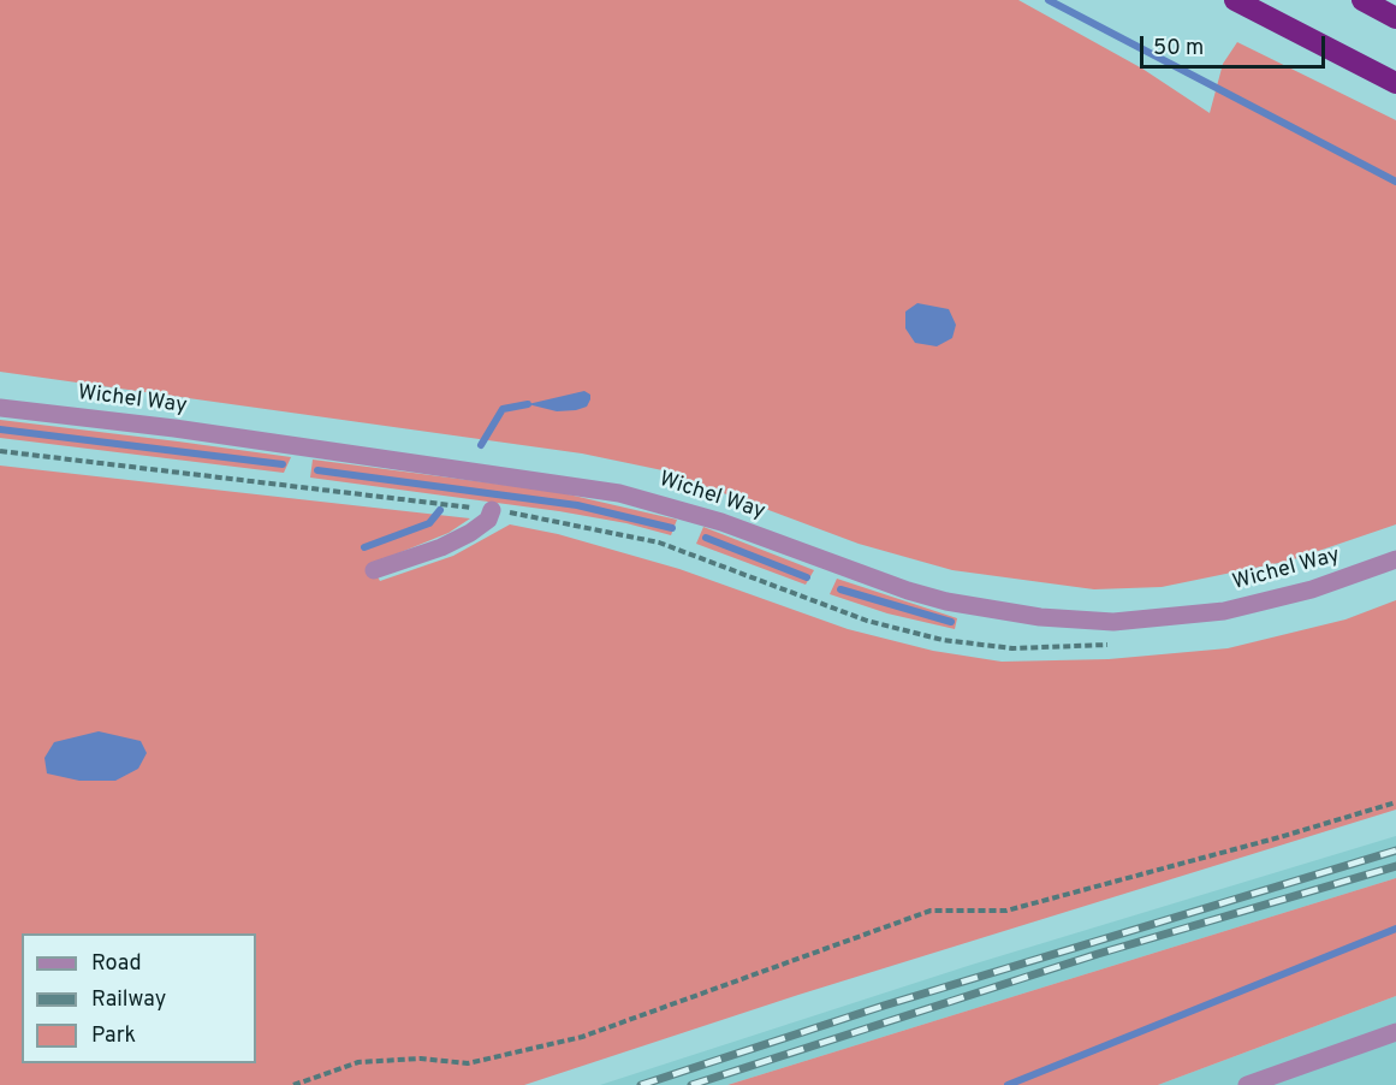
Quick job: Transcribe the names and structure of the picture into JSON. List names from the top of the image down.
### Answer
{
  "streets": {
    "street": ["Wichel Way"]
  },
  "legend": ["Road", "Railway", "Park"],
  "scale_bar": "50 m"
}
